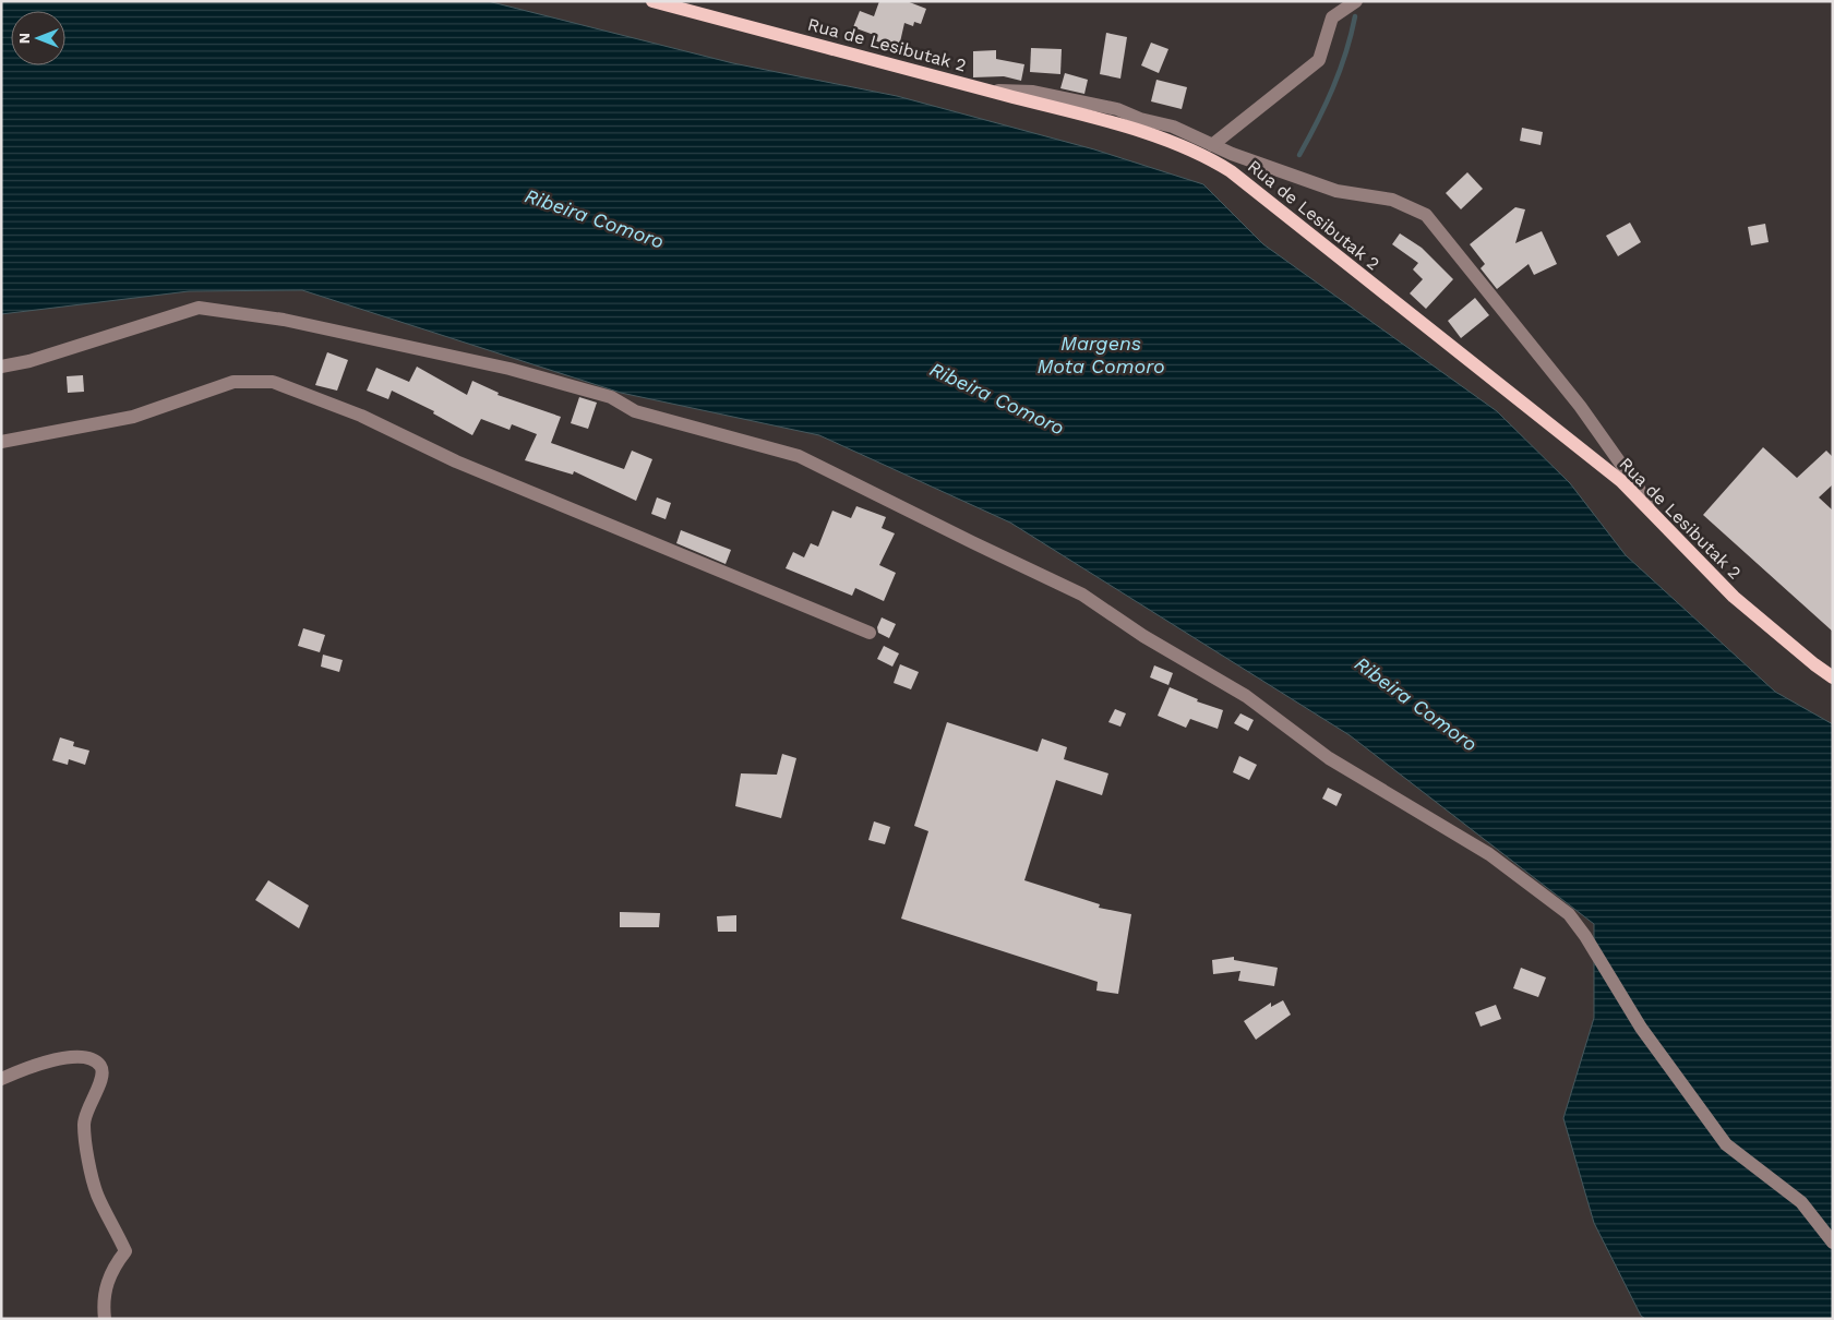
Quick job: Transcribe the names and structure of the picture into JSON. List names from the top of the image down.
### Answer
{
  "streets": {
    "main road": ["Rua de Lesibutak 2"]
  },
  "water": ["Ribeira Comoro", "Margens Mota Comoro"],
  "north": "left"
}
